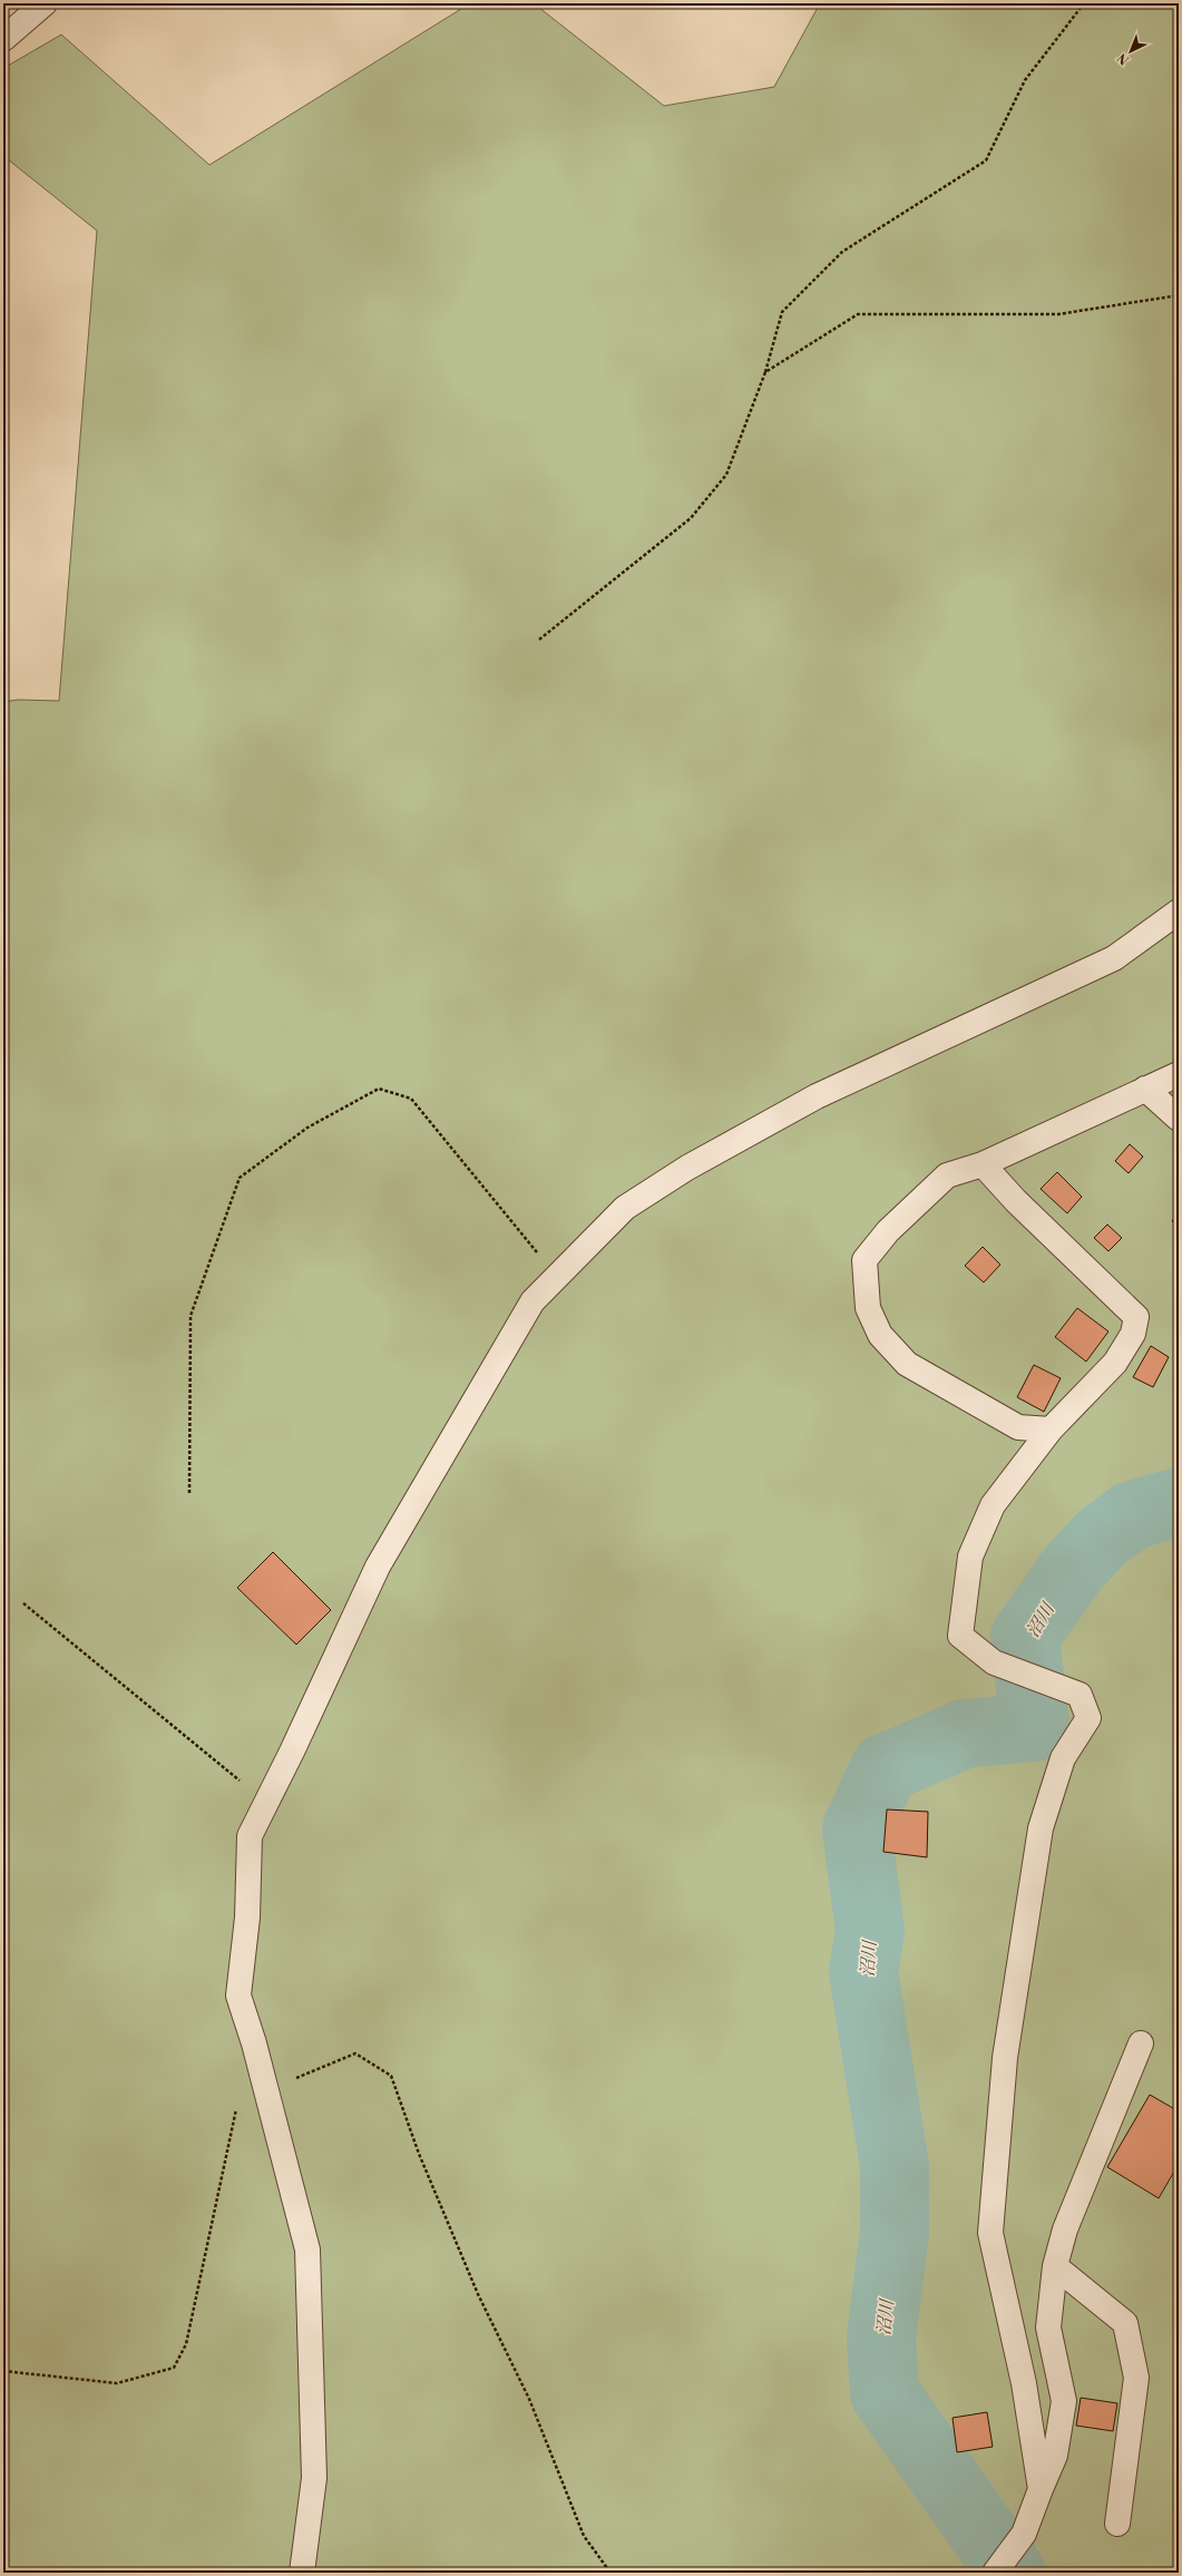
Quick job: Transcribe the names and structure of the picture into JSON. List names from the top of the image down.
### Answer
{
  "water": ["沼川"],
  "north": "bottom left"
}
